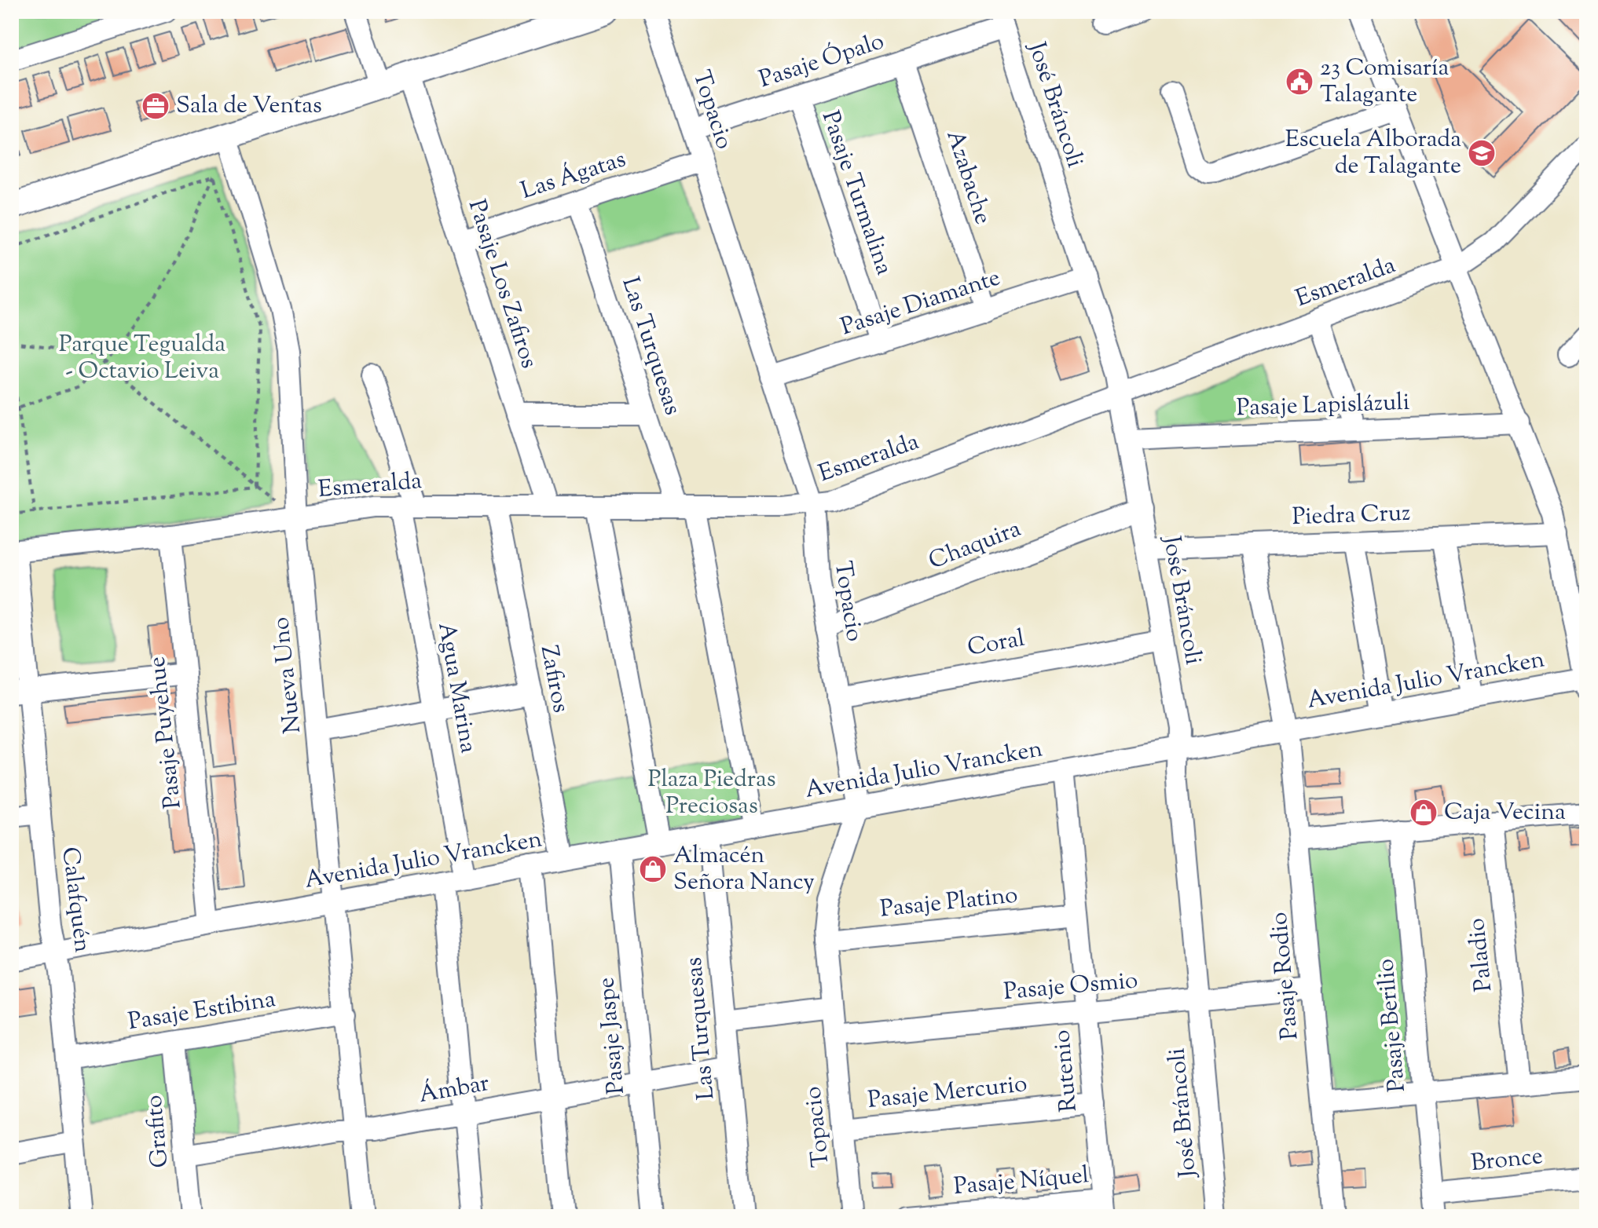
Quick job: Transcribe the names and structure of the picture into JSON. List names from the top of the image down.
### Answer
{
  "streets": {
    "street": [
      "Pasaje Ópalo",
      "José Bráncoli",
      "Topacio",
      "Las Ágatas",
      "Azabache",
      "Pasaje Turmalina",
      "Esmeralda",
      "Pasaje Los Zafiros",
      "Pasaje Diamante",
      "Las Turquesas",
      "Pasaje Lapislázuli",
      "Piedra Cruz",
      "Chaquira",
      "Coral",
      "Nueva Uno",
      "Zafiros",
      "Avenida Julio Vrancken",
      "Agua Marina",
      "Pasaje Puyehue",
      "Calafquén",
      "Pasaje Platino",
      "Paladio",
      "Pasaje Rodio",
      "Pasaje Osmio",
      "Pasaje Estibina",
      "Pasaje Berilio",
      "Pasaje Jaspe",
      "Rutenio",
      "Ámbar",
      "Pasaje Mercurio",
      "Grafito",
      "Bronce",
      "Pasaje Níquel"
    ]
  },
  "crossings": [
    ["Pasaje Ópalo", "José Bráncoli"],
    ["Pasaje Ópalo", "Topacio"],
    ["Pasaje Ópalo", "Azabache"],
    ["Pasaje Ópalo", "Pasaje Turmalina"],
    ["José Bráncoli", "Esmeralda"],
    ["José Bráncoli", "Pasaje Diamante"],
    ["José Bráncoli", "Pasaje Lapislázuli"],
    ["José Bráncoli", "Piedra Cruz"],
    ["José Bráncoli", "Chaquira"],
    ["José Bráncoli", "Coral"],
    ["José Bráncoli", "Avenida Julio Vrancken"],
    ["José Bráncoli", "Pasaje Osmio"],
    ["Topacio", "Las Ágatas"],
    ["Topacio", "Esmeralda"],
    ["Topacio", "Pasaje Diamante"],
    ["Topacio", "Chaquira"],
    ["Topacio", "Coral"],
    ["Topacio", "Avenida Julio Vrancken"],
    ["Topacio", "Pasaje Platino"],
    ["Topacio", "Pasaje Osmio"],
    ["Topacio", "Pasaje Mercurio"],
    ["Las Ágatas", "Pasaje Los Zafiros"],
    ["Las Ágatas", "Las Turquesas"],
    ["Azabache", "Pasaje Diamante"],
    ["Pasaje Turmalina", "Pasaje Diamante"],
    ["Esmeralda", "Pasaje Los Zafiros"],
    ["Esmeralda", "Las Turquesas"],
    ["Esmeralda", "Nueva Uno"],
    ["Esmeralda", "Zafiros"],
    ["Esmeralda", "Agua Marina"],
    ["Esmeralda", "Pasaje Puyehue"],
    ["Esmeralda", "Calafquén"],
    ["Las Turquesas", "Avenida Julio Vrancken"],
    ["Las Turquesas", "Ámbar"],
    ["Piedra Cruz", "Pasaje Rodio"],
    ["Nueva Uno", "Avenida Julio Vrancken"],
    ["Nueva Uno", "Pasaje Estibina"],
    ["Nueva Uno", "Ámbar"],
    ["Zafiros", "Avenida Julio Vrancken"],
    ["Avenida Julio Vrancken", "Agua Marina"],
    ["Avenida Julio Vrancken", "Pasaje Puyehue"],
    ["Avenida Julio Vrancken", "Calafquén"],
    ["Avenida Julio Vrancken", "Pasaje Rodio"],
    ["Avenida Julio Vrancken", "Pasaje Jaspe"],
    ["Avenida Julio Vrancken", "Rutenio"],
    ["Calafquén", "Pasaje Estibina"],
    ["Pasaje Platino", "Rutenio"],
    ["Pasaje Rodio", "Pasaje Osmio"],
    ["Pasaje Osmio", "Rutenio"],
    ["Pasaje Estibina", "Grafito"],
    ["Pasaje Berilio", "Bronce"],
    ["Pasaje Jaspe", "Ámbar"],
    ["Rutenio", "Pasaje Mercurio"],
    ["Rutenio", "Pasaje Níquel"],
    ["Ámbar", "Grafito"]
  ],
  "parks": ["Parque Tegualda - Octavio Leiva", "Plaza Piedras Preciosas"],
  "places": {
    "public building": ["23 Comisaría Talagante"],
    "office": ["Sala de Ventas"],
    "school or university": ["Escuela Alborada de Talagante"],
    "shop": ["Caja Vecina", "Almacén Señora Nancy"]
  }
}
